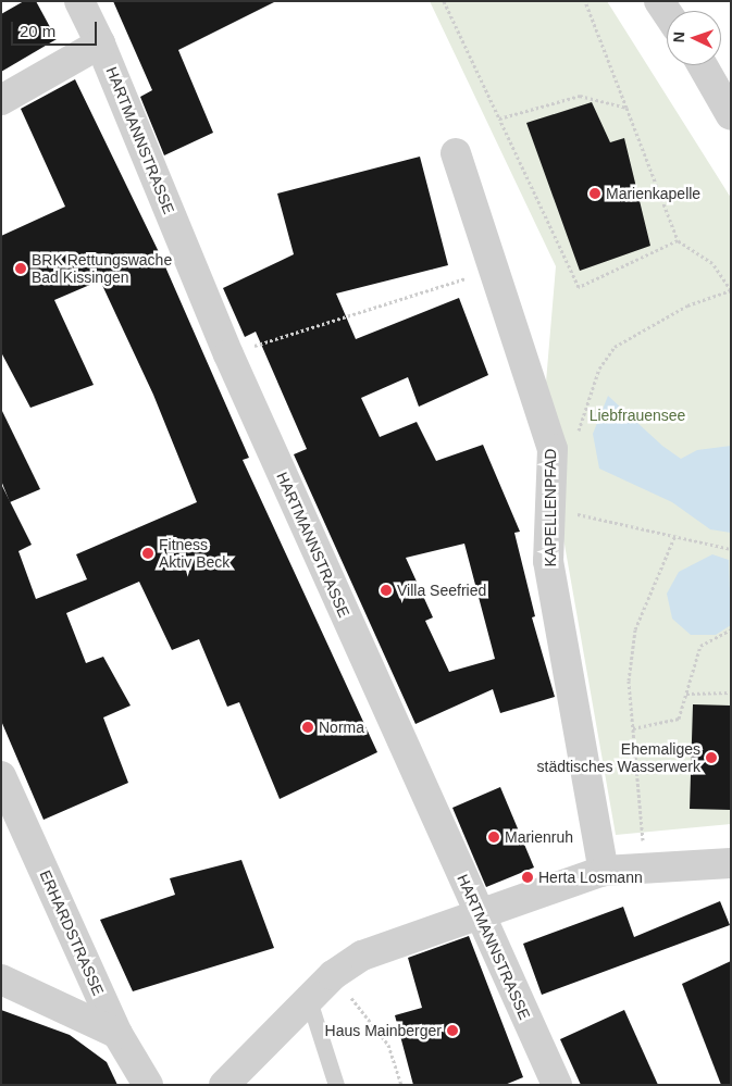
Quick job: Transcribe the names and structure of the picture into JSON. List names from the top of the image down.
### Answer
{
  "streets": {
    "street": ["HARTMANNSTRASSE", "KAPELLENPFAD", "ERHARDSTRASSE"]
  },
  "parks": ["Liebfrauensee"],
  "places": [
    "Marienkapelle",
    "BRK Rettungswache Bad Kissingen",
    "Fitness Aktiv Beck",
    "Villa Seefried",
    "Norma",
    "Ehemaliges städtisches Wasserwerk",
    "Marienruh",
    "Herta Losmann",
    "Haus Mainberger"
  ],
  "scale_bar": "20 m",
  "north": "left"
}
